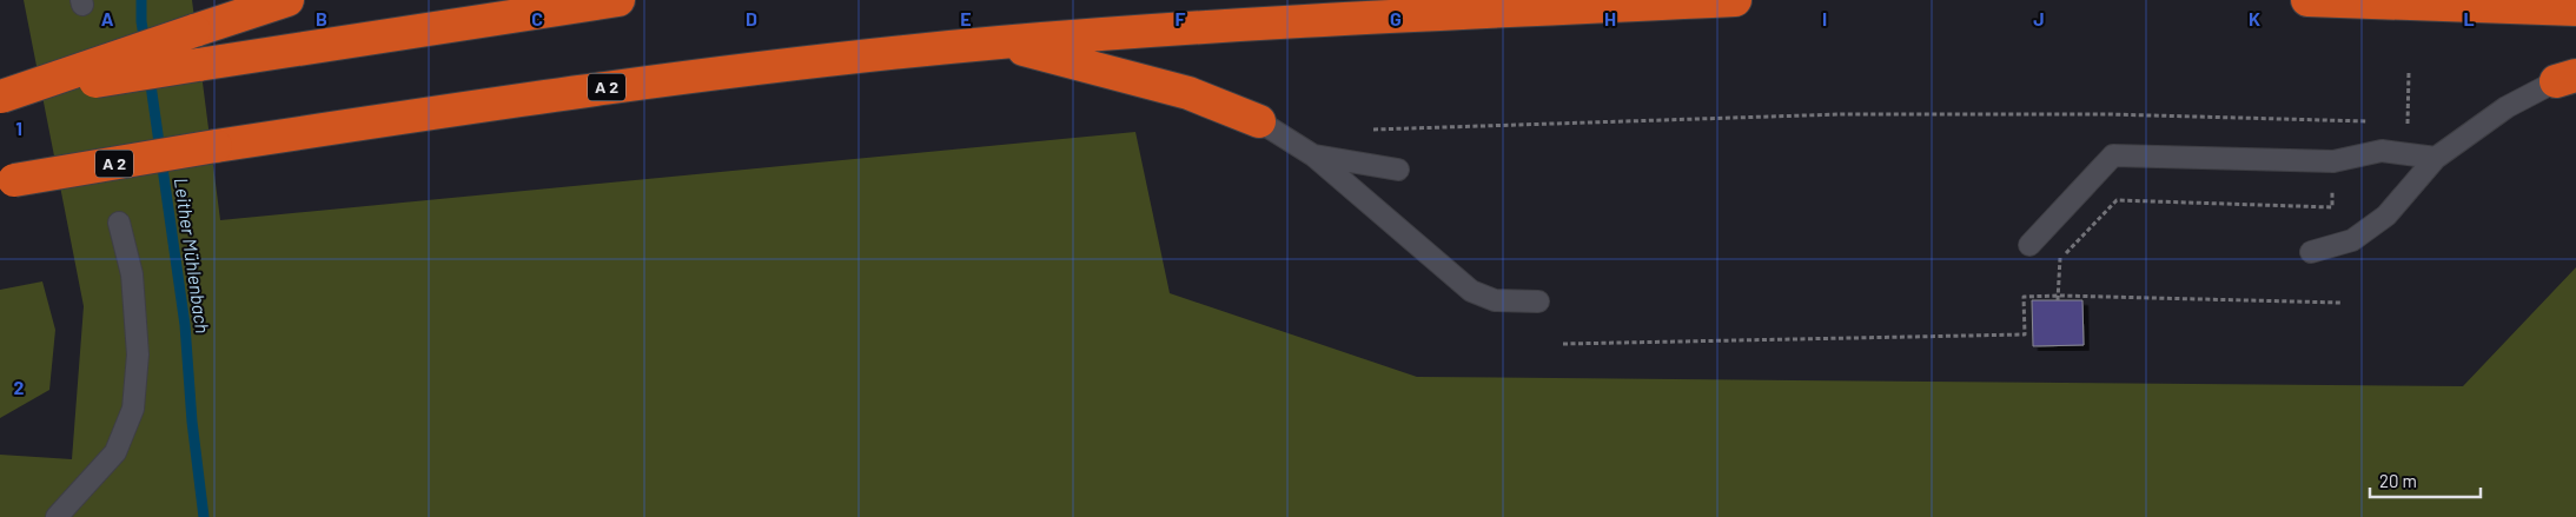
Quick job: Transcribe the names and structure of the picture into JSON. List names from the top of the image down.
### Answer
{
  "streets": {
    "highway": ["A 2"]
  },
  "water": ["Leither Mühlenbach"],
  "scale_bar": "20 m",
  "grid": {
    "columns": [
      "A",
      "B",
      "C",
      "D",
      "E",
      "F",
      "G",
      "H",
      "I",
      "J",
      "K",
      "L"
    ],
    "rows": ["1", "2"]
  }
}
